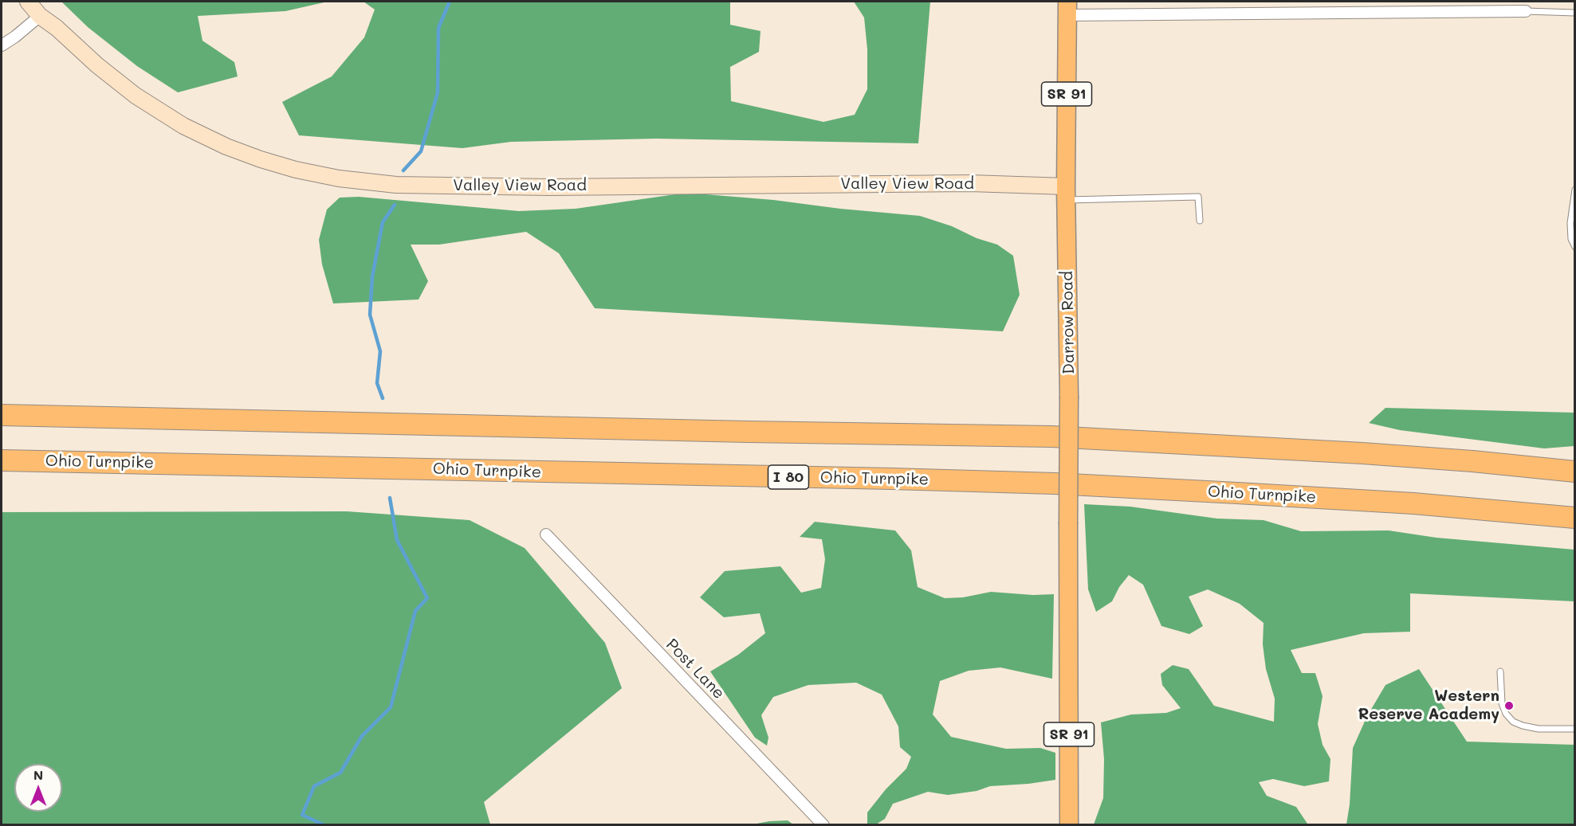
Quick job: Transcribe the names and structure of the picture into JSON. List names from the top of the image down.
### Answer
{
  "streets": {
    "highway": ["Ohio Turnpike", "I 80"],
    "main road": ["SR 91", "Valley View Road", "Darrow Road"],
    "street": ["Post Lane"]
  },
  "crossings": [
    ["Valley View Road", "Darrow Road"]
  ],
  "places": ["Western Reserve Academy"],
  "north": "top"
}
